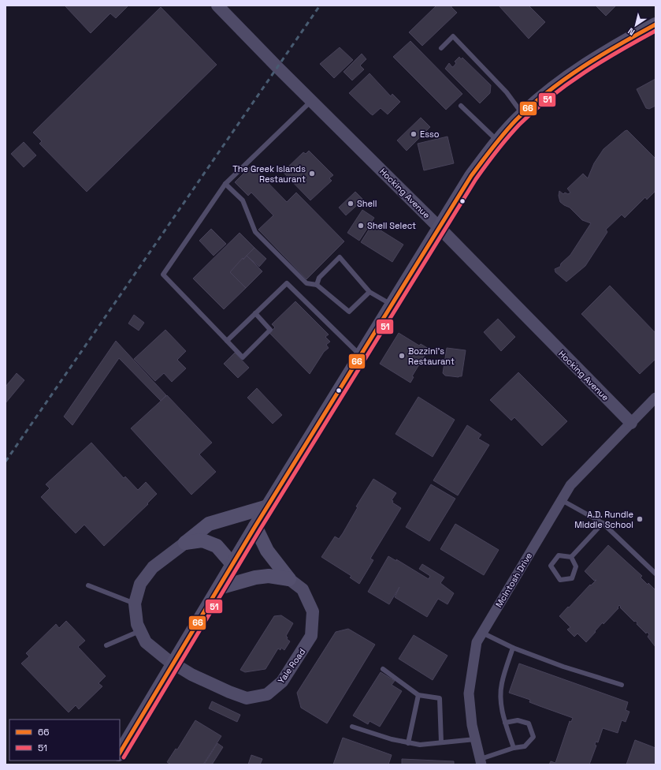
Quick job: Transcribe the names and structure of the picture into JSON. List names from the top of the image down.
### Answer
{
  "streets": {
    "street": ["Hocking Avenue", "McIntosh Drive", "Yale Road"]
  },
  "crossings": [
    ["Hocking Avenue", "McIntosh Drive"]
  ],
  "places": [
    "Esso",
    "The Greek Islands Restaurant",
    "Shell",
    "Shell Select",
    "Bozzini's Restaurant",
    "A.D. Rundle Middle School"
  ],
  "lines": ["transit line 66", "transit line 51"],
  "legend": ["66", "51"],
  "north": "bottom left"
}
